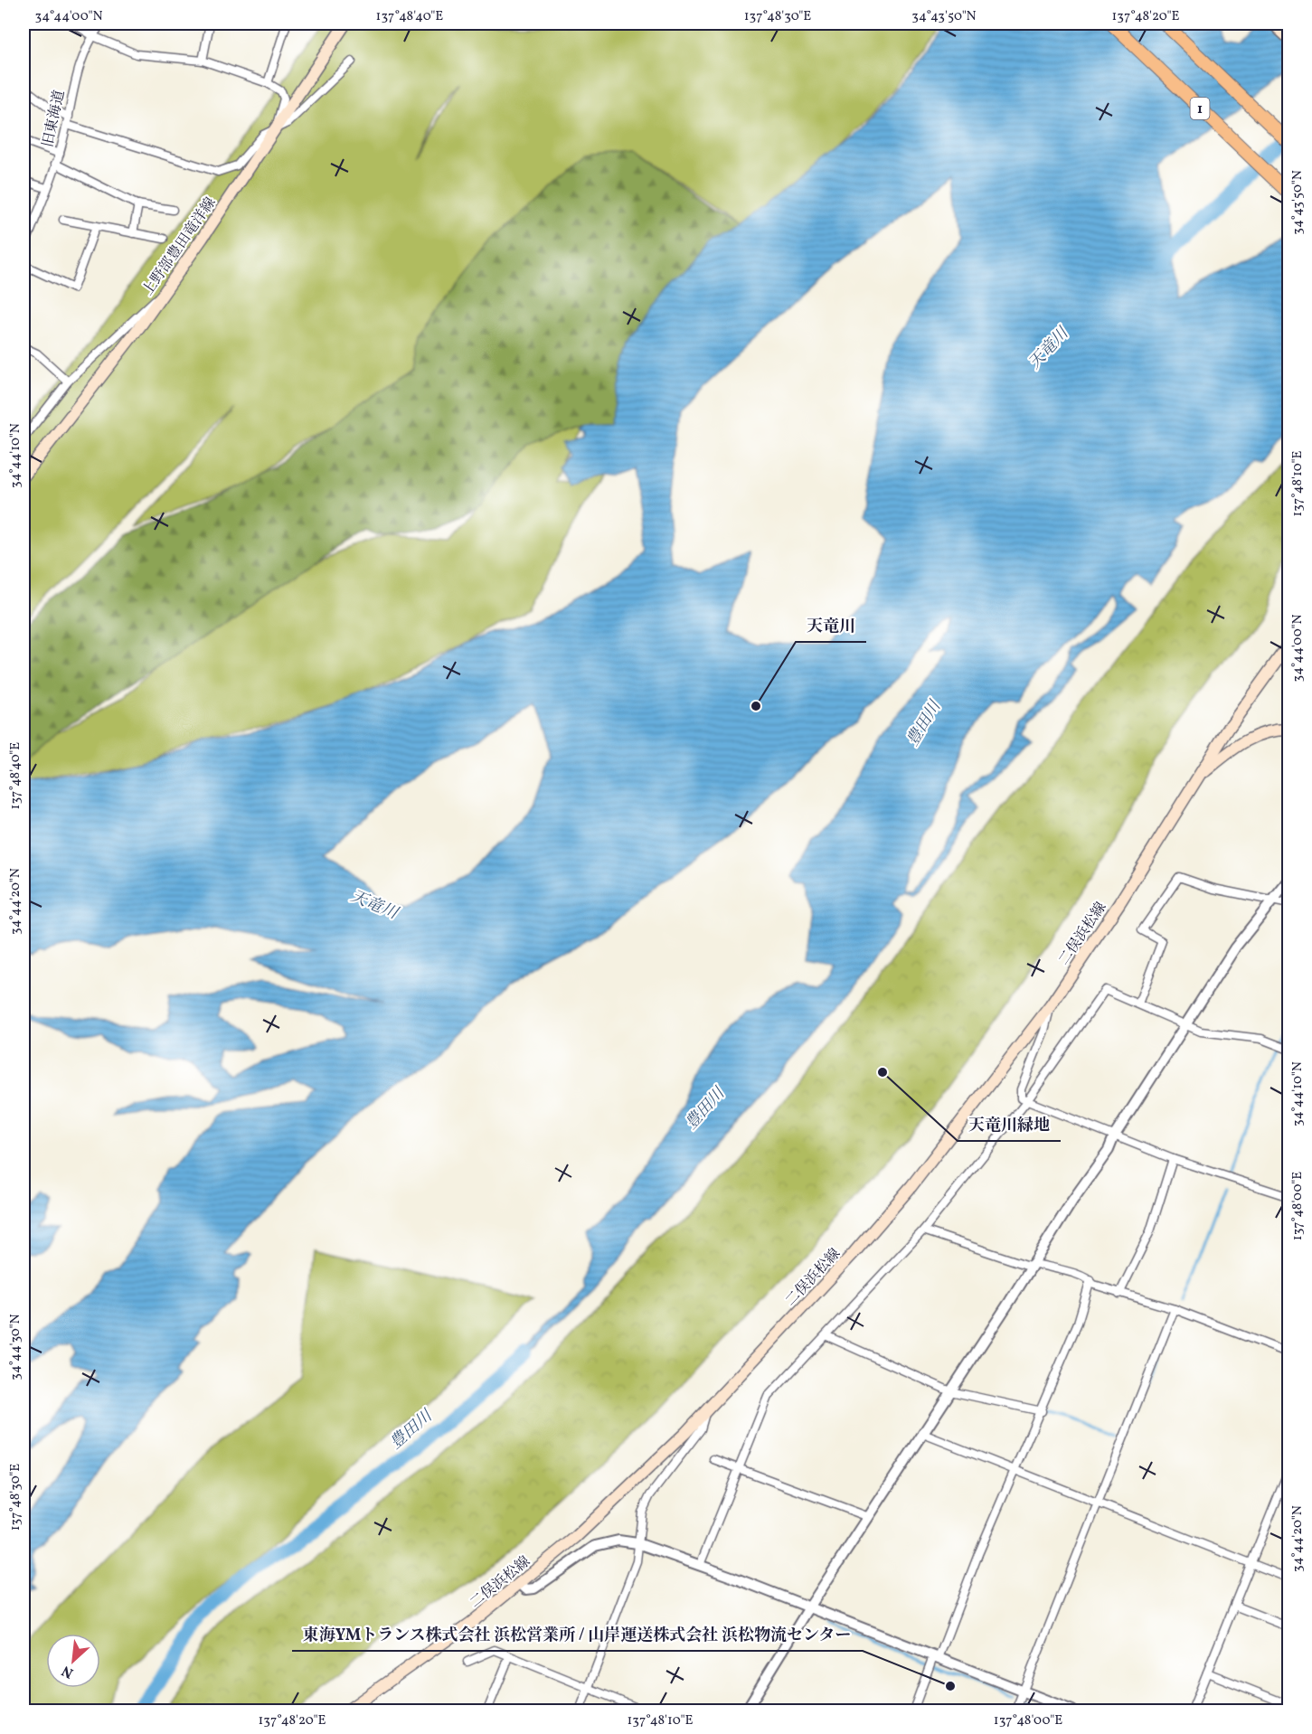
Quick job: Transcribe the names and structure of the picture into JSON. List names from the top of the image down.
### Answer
{
  "streets": {
    "highway": ["1"],
    "main road": ["上野部豊田竜洋線", "二俣浜松線"],
    "street": ["旧東海道"]
  },
  "water": ["天竜川", "豊田川"],
  "places": ["天竜川", "天竜川緑地", "東海YMトランス株式会社 浜松営業所 / 山岸運送株式会社 浜松物流センター"],
  "north": "bottom left",
  "coordinates": [
    "34°44'00\"N",
    "137°48'40\"E",
    "137°48'30\"E",
    "34°43'50\"N",
    "137°48'20\"E",
    "34°44'10\"N",
    "137°48'10\"E",
    "34°44'20\"N",
    "137°48'00\"E",
    "34°44'30\"N"
  ]
}
